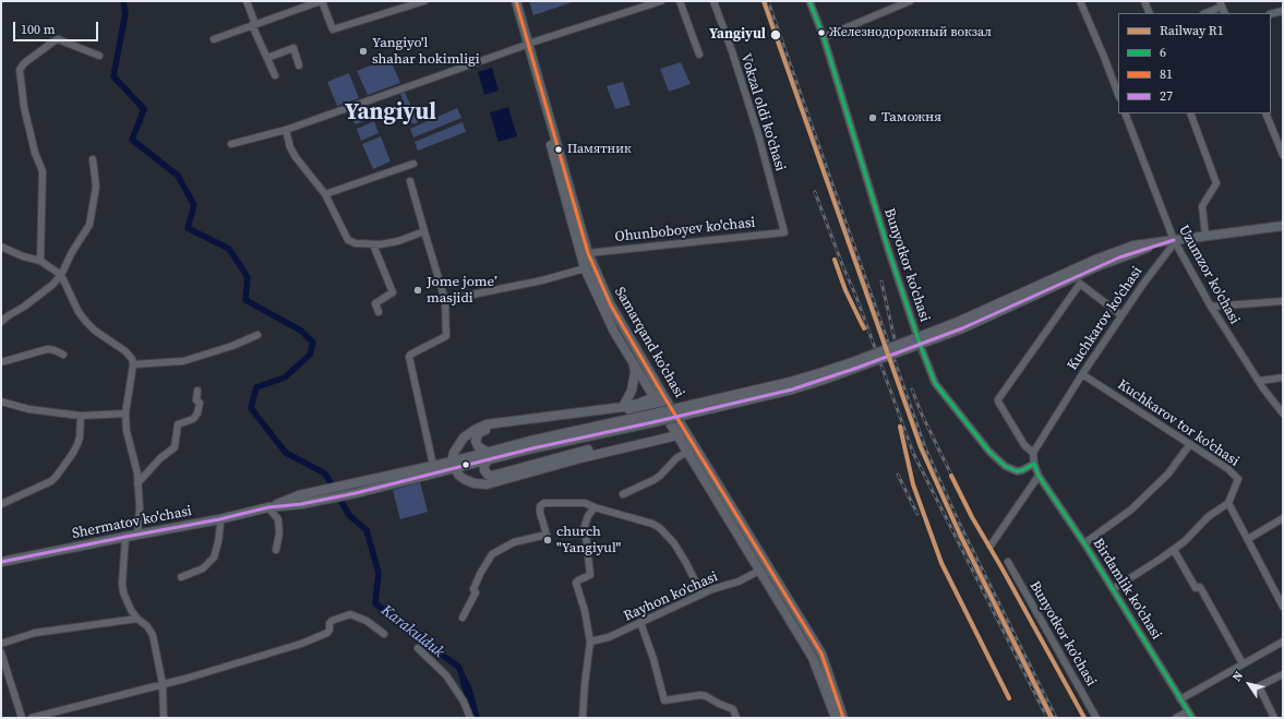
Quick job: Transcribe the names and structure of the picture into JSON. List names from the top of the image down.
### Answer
{
  "streets": {
    "main road": ["Samarqand ko'chasi", "Shermatov ko'chasi"],
    "street": [
      "Vokzal oldi ko'chasi",
      "Ohunboboyev ko'chasi",
      "Bunyotkor ko'chasi",
      "Uzumzor ko'chasi",
      "Kuchkarov ko'chasi",
      "Kuchkarov tor ko'chasi",
      "Birdamlik ko'chasi",
      "Rayhon ko'chasi"
    ]
  },
  "crossings": [
    ["Vokzal oldi ko'chasi", "Ohunboboyev ko'chasi"],
    ["Ohunboboyev ko'chasi", "Samarqand ko'chasi"],
    ["Uzumzor ko'chasi", "Kuchkarov ko'chasi"],
    ["Kuchkarov ko'chasi", "Kuchkarov tor ko'chasi"],
    ["Samarqand ko'chasi", "Rayhon ko'chasi"]
  ],
  "districts": ["Yangiyul"],
  "water": ["Karakulduk"],
  "places": [
    "Железнодорожный вокзал",
    "Yangiyul",
    "Yangiyo'l shahar hokimligi",
    "Таможня",
    "Памятник",
    "Jome jome’ masjidi",
    "church \"Yangiyul\""
  ],
  "lines": [
    "rail line R1",
    "transit line 6",
    "transit line 81",
    "transit line 27"
  ],
  "legend": [
    "Railway R1",
    "6",
    "81",
    "27"
  ],
  "scale_bar": "100 m",
  "north": "top left"
}
